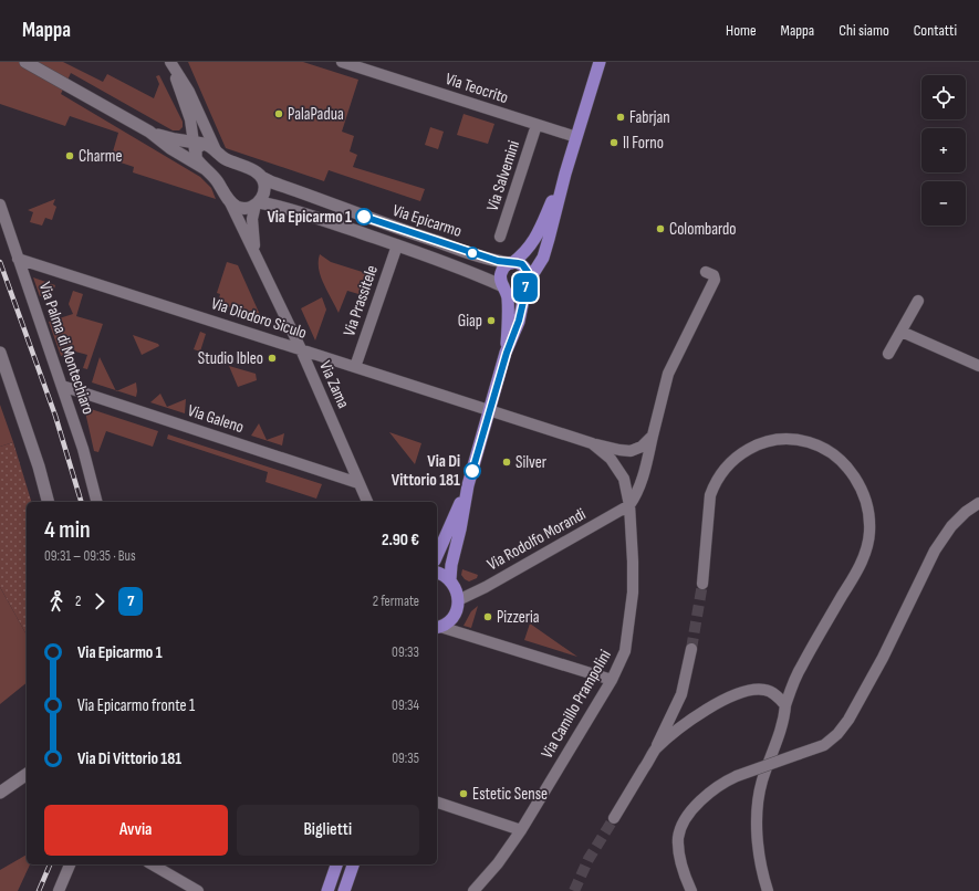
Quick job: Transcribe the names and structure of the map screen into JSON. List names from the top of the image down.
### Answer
{
  "streets": {
    "main road": ["Via Epicarmo"],
    "street": [
      "Via Teocrito",
      "Via Salvemini",
      "Via Prassitele",
      "Via Diodoro Siculo",
      "Via Palma di Montechiaro",
      "Via Zama",
      "Via Galeno",
      "Via Rodolfo Morandi",
      "Via Camillo Prampolini"
    ]
  },
  "crossings": [
    ["Via Teocrito", "Via Salvemini"],
    ["Via Epicarmo", "Via Prassitele"],
    ["Via Epicarmo", "Via Zama"],
    ["Via Prassitele", "Via Diodoro Siculo"],
    ["Via Diodoro Siculo", "Via Palma di Montechiaro"],
    ["Via Diodoro Siculo", "Via Zama"],
    ["Via Diodoro Siculo", "Via Camillo Prampolini"],
    ["Via Palma di Montechiaro", "Via Galeno"],
    ["Via Zama", "Via Galeno"],
    ["Via Rodolfo Morandi", "Via Camillo Prampolini"]
  ],
  "places": [
    "PalaPadua",
    "Fabrjan",
    "Il Forno",
    "Charme",
    "Via Epicarmo 1",
    "Colombardo",
    "Giap",
    "Studio Ibleo",
    "Silver",
    "Via Di Vittorio 181",
    "Pizzeria",
    "Estetic Sense"
  ],
  "lines": ["bus line 7"],
  "page": {
    "header": "Mappa",
    "nav": [
      "Home",
      "Mappa",
      "Chi siamo",
      "Contatti"
    ],
    "on_map": "7",
    "map_buttons": ["+", "−"],
    "heading": ["4 min", "09:31 – 09:35 · Bus", "2.90 €"],
    "legs": ["2", "7", "2 fermate"],
    "list": [
      {
        "name": "Via Epicarmo 1",
        "value": "09:33"
      },
      {
        "name": "Via Epicarmo fronte 1",
        "value": "09:34"
      },
      {
        "name": "Via Di Vittorio 181",
        "value": "09:35"
      }
    ],
    "buttons": ["Avvia", "Biglietti"]
  }
}
